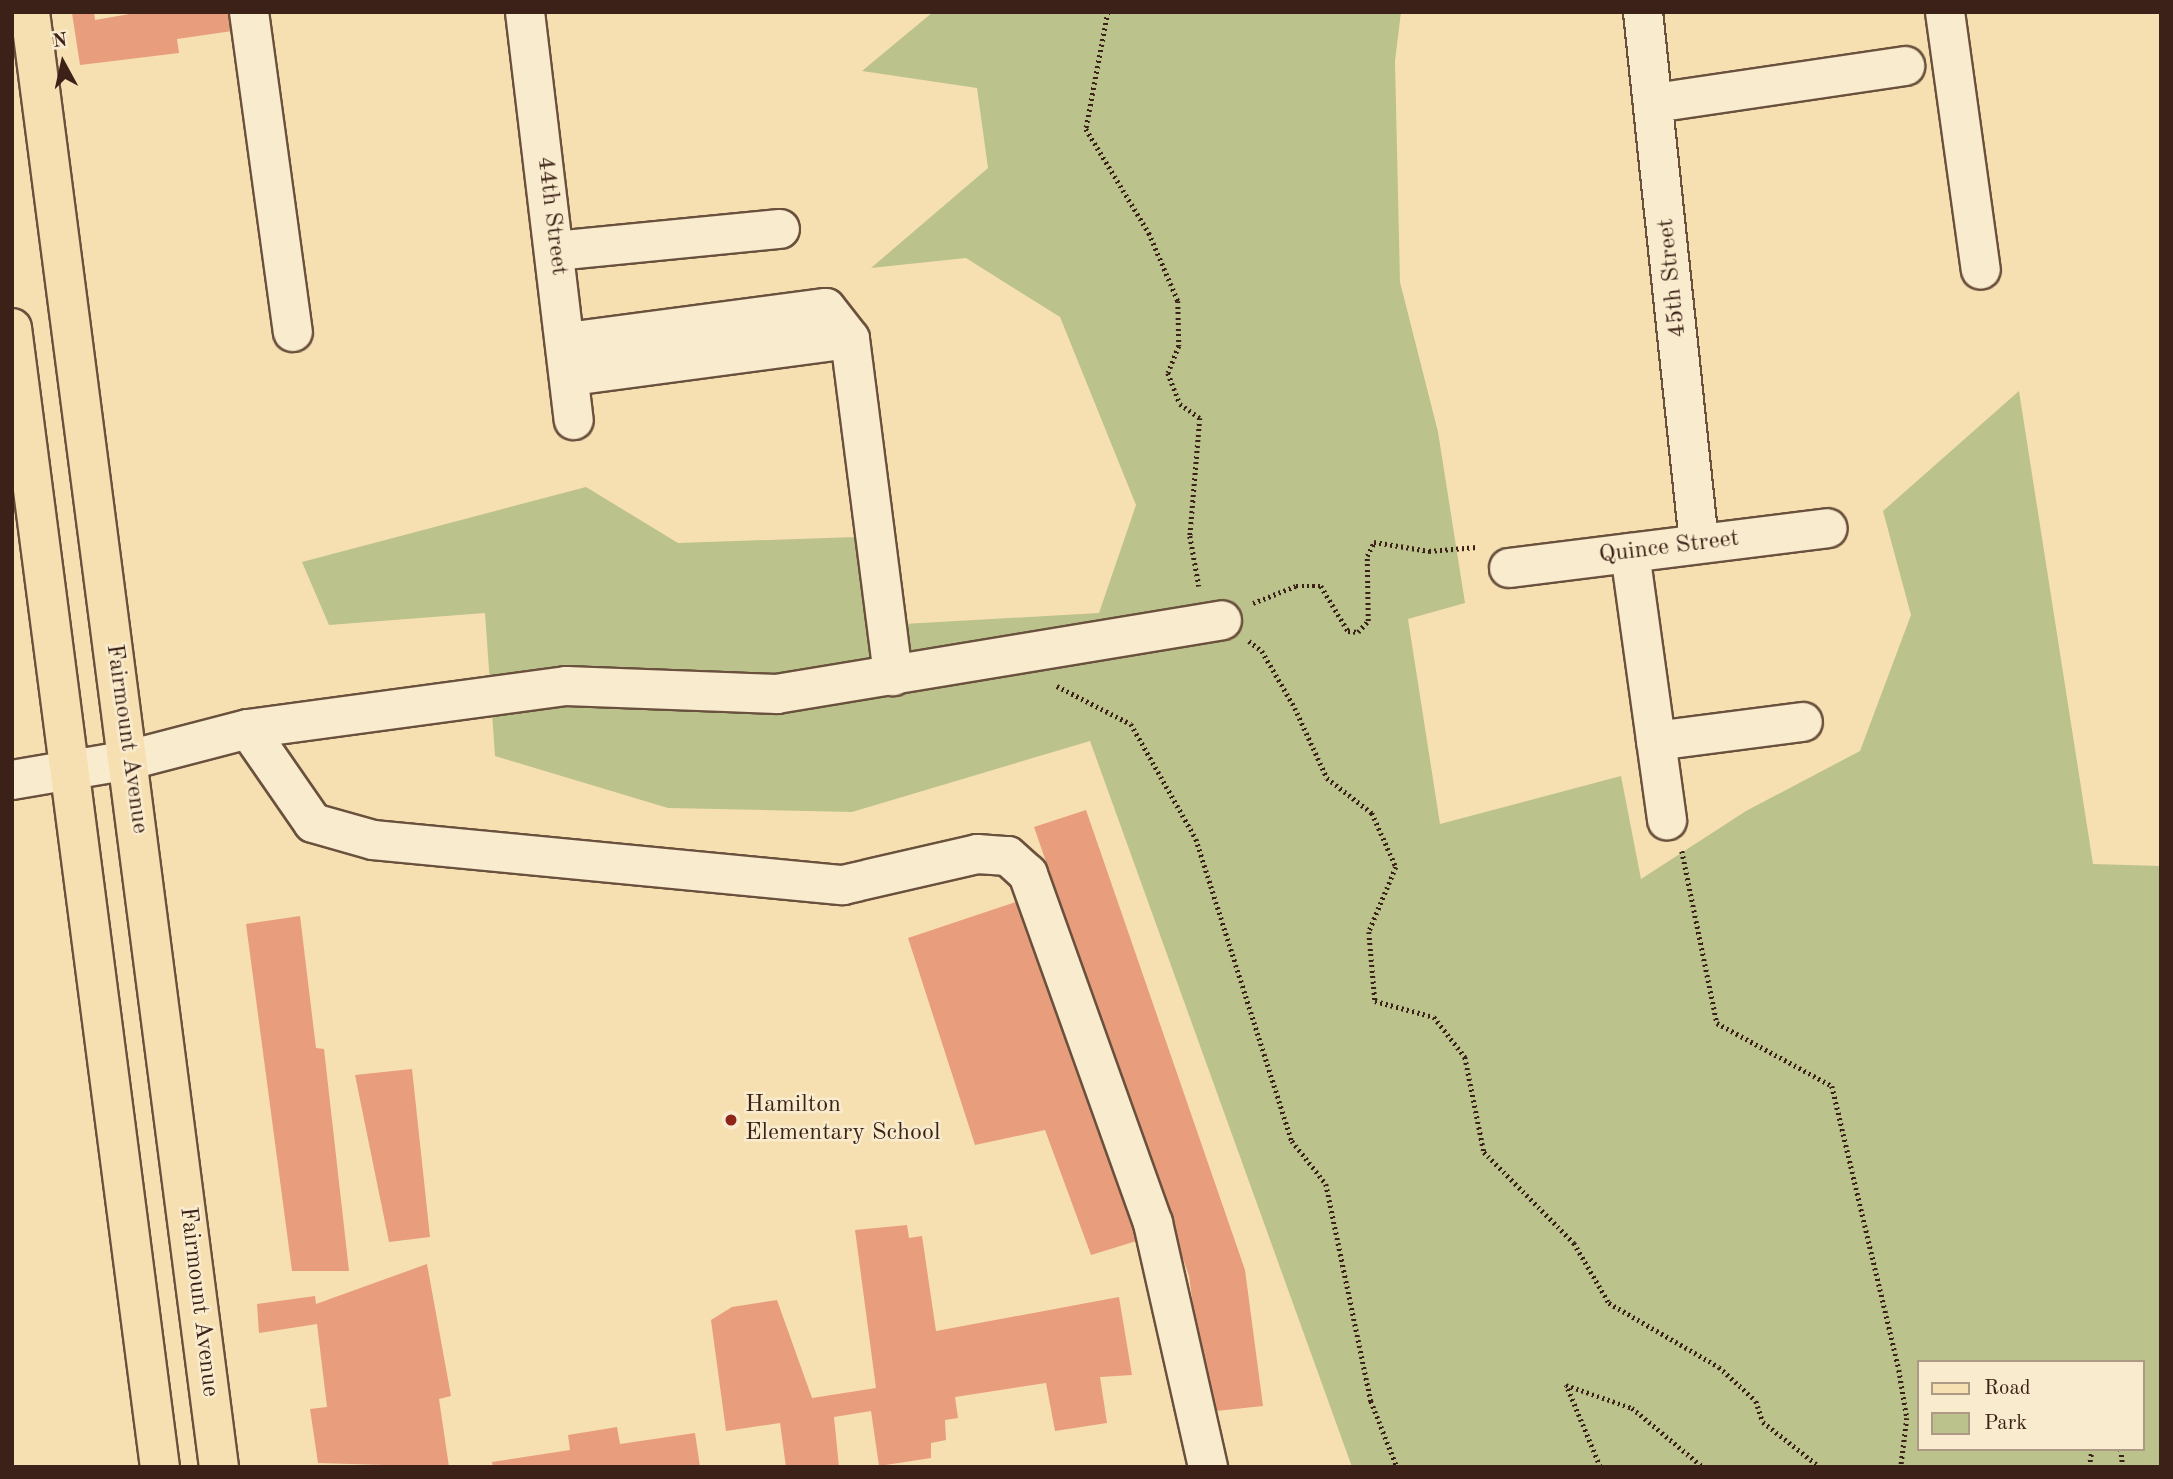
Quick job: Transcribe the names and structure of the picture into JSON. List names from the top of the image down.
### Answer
{
  "streets": {
    "main road": ["Fairmount Avenue"],
    "street": ["44th Street", "45th Street", "Quince Street"]
  },
  "crossings": [
    ["45th Street", "Quince Street"]
  ],
  "places": ["Hamilton Elementary School"],
  "legend": ["Road", "Park"],
  "north": "top"
}
